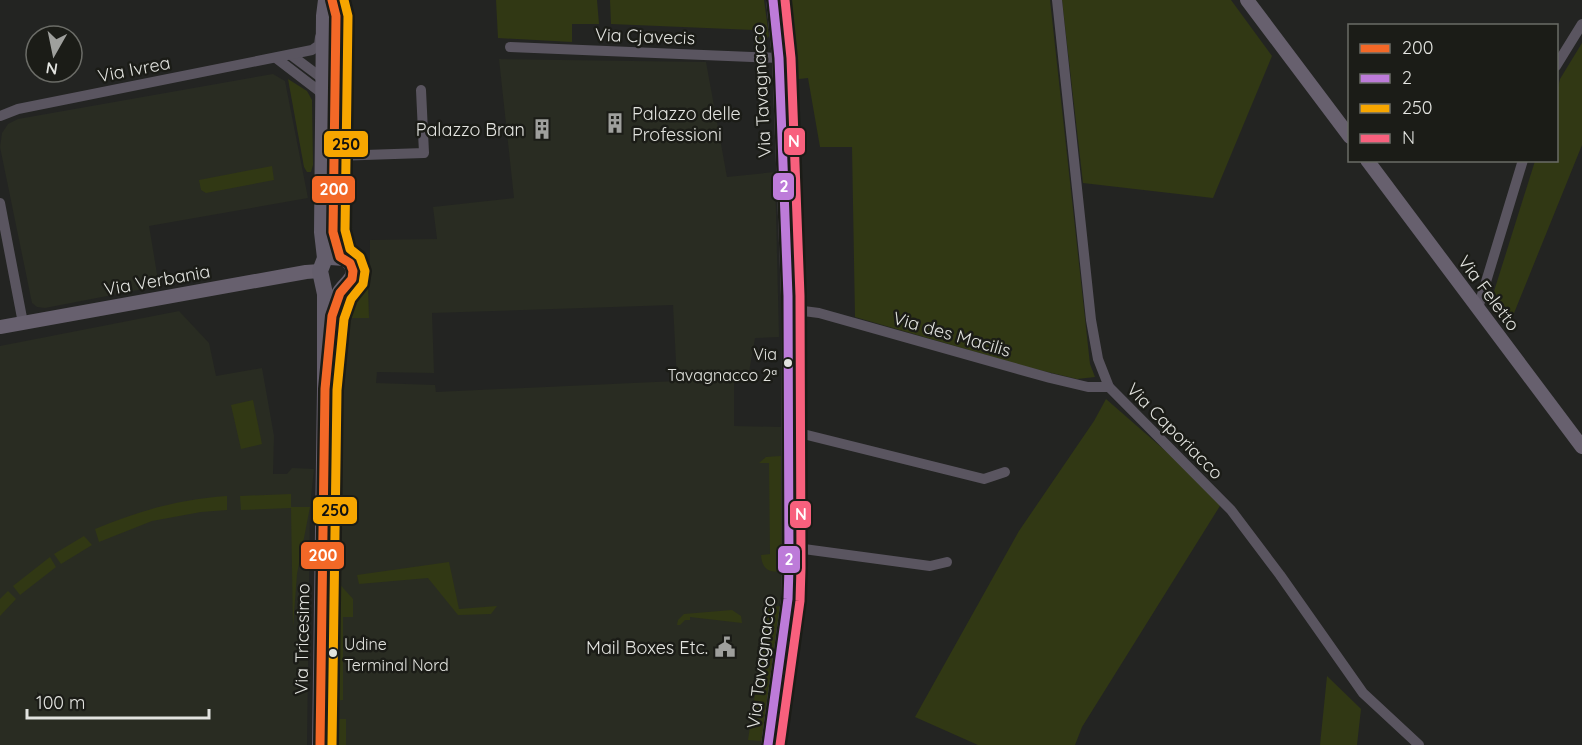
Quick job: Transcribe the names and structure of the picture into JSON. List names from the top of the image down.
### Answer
{
  "streets": {
    "main road": ["Via Tricesimo"],
    "street": [
      "Via Cjavecis",
      "Via Ivrea",
      "Via Tavagnacco",
      "Via Verbania",
      "Via Feletto",
      "Via des Macilis",
      "Via Caporiacco"
    ]
  },
  "crossings": [
    ["Via Cjavecis", "Via Tavagnacco"],
    ["Via Ivrea", "Via Tricesimo"],
    ["Via Tavagnacco", "Via des Macilis"],
    ["Via Verbania", "Via Tricesimo"],
    ["Via des Macilis", "Via Caporiacco"]
  ],
  "places": {
    "building": ["Palazzo delle Professioni", "Palazzo Bran"],
    "other": ["Via Tavagnacco 2ª", "Udine Terminal Nord"],
    "public building": ["Mail Boxes Etc."]
  },
  "lines": [
    "transit line 200",
    "transit line 2",
    "transit line 250",
    "transit line N"
  ],
  "legend": [
    "200",
    "2",
    "250",
    "N"
  ],
  "scale_bar": "100 m",
  "north": "bottom"
}
